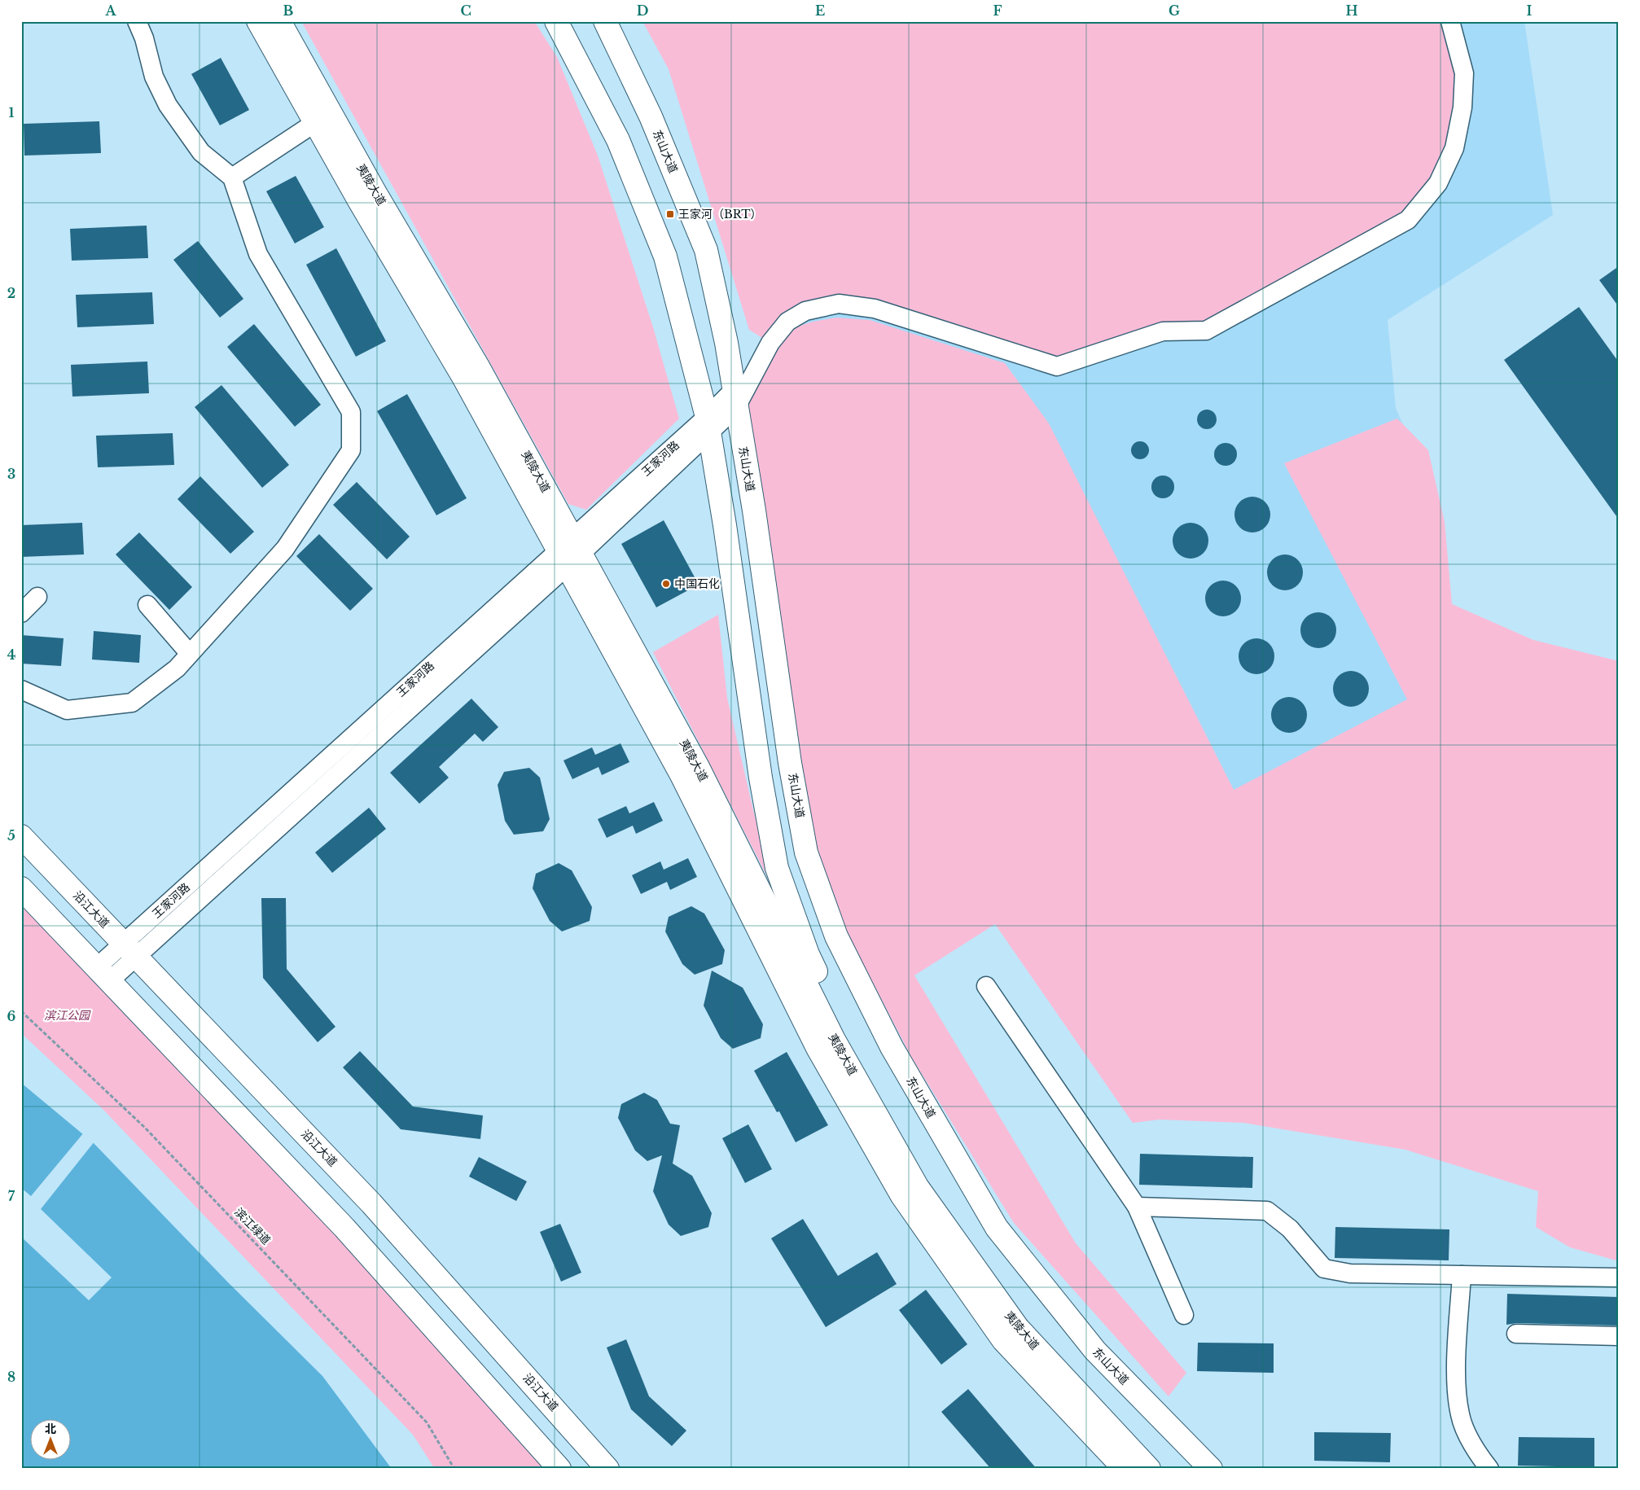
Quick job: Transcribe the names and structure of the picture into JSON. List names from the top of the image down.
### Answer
{
  "streets": {
    "main road": ["东山大道", "夷陵大道", "沿江大道"],
    "street": ["王家河路"],
    "path": ["滨江绿道"]
  },
  "crossings": [
    ["东山大道", "王家河路"],
    ["夷陵大道", "王家河路"],
    ["王家河路", "沿江大道"]
  ],
  "parks": ["滨江公园"],
  "places": {
    "transit": ["王家河（BRT）"],
    "other": ["中国石化"]
  },
  "north": "top",
  "grid": {
    "columns": [
      "A",
      "B",
      "C",
      "D",
      "E",
      "F",
      "G",
      "H",
      "I"
    ],
    "rows": [
      "1",
      "2",
      "3",
      "4",
      "5",
      "6",
      "7",
      "8"
    ]
  }
}
